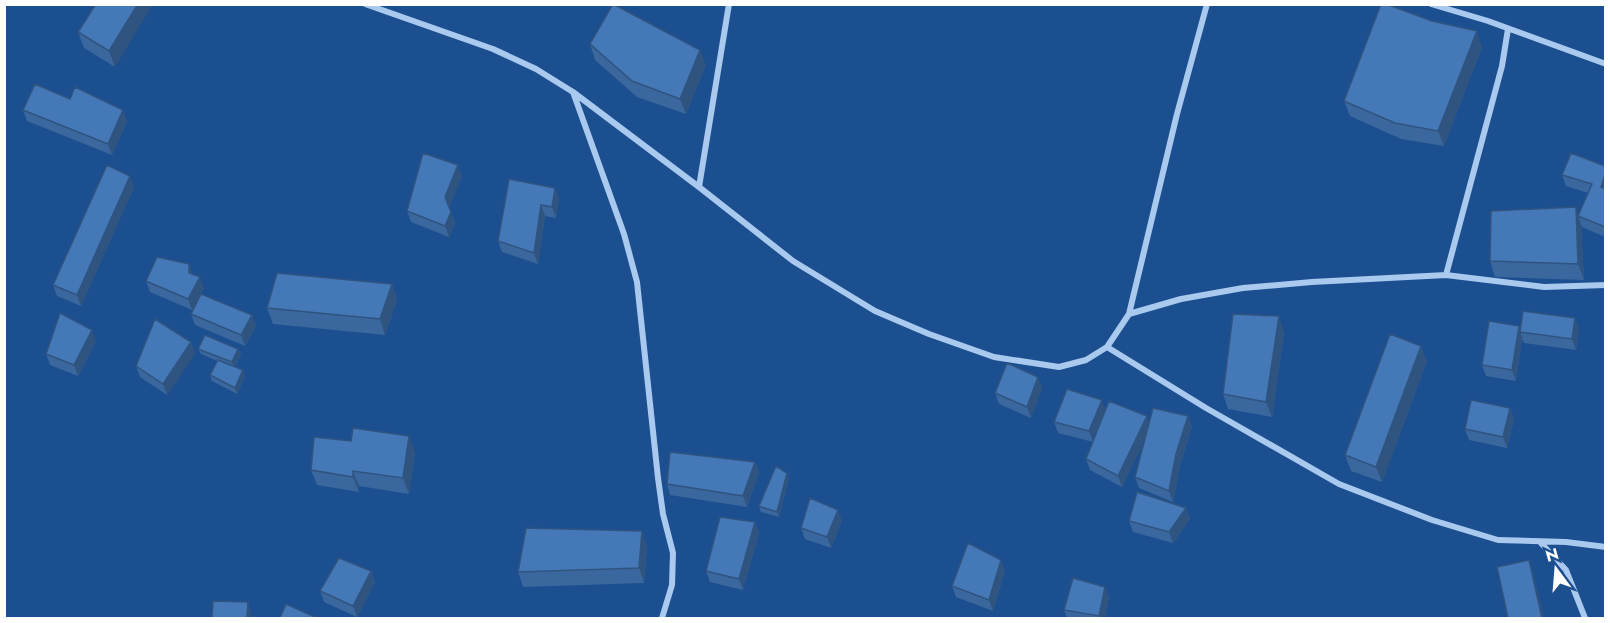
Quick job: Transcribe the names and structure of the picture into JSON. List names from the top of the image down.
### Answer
{
  "north": "top"
}
